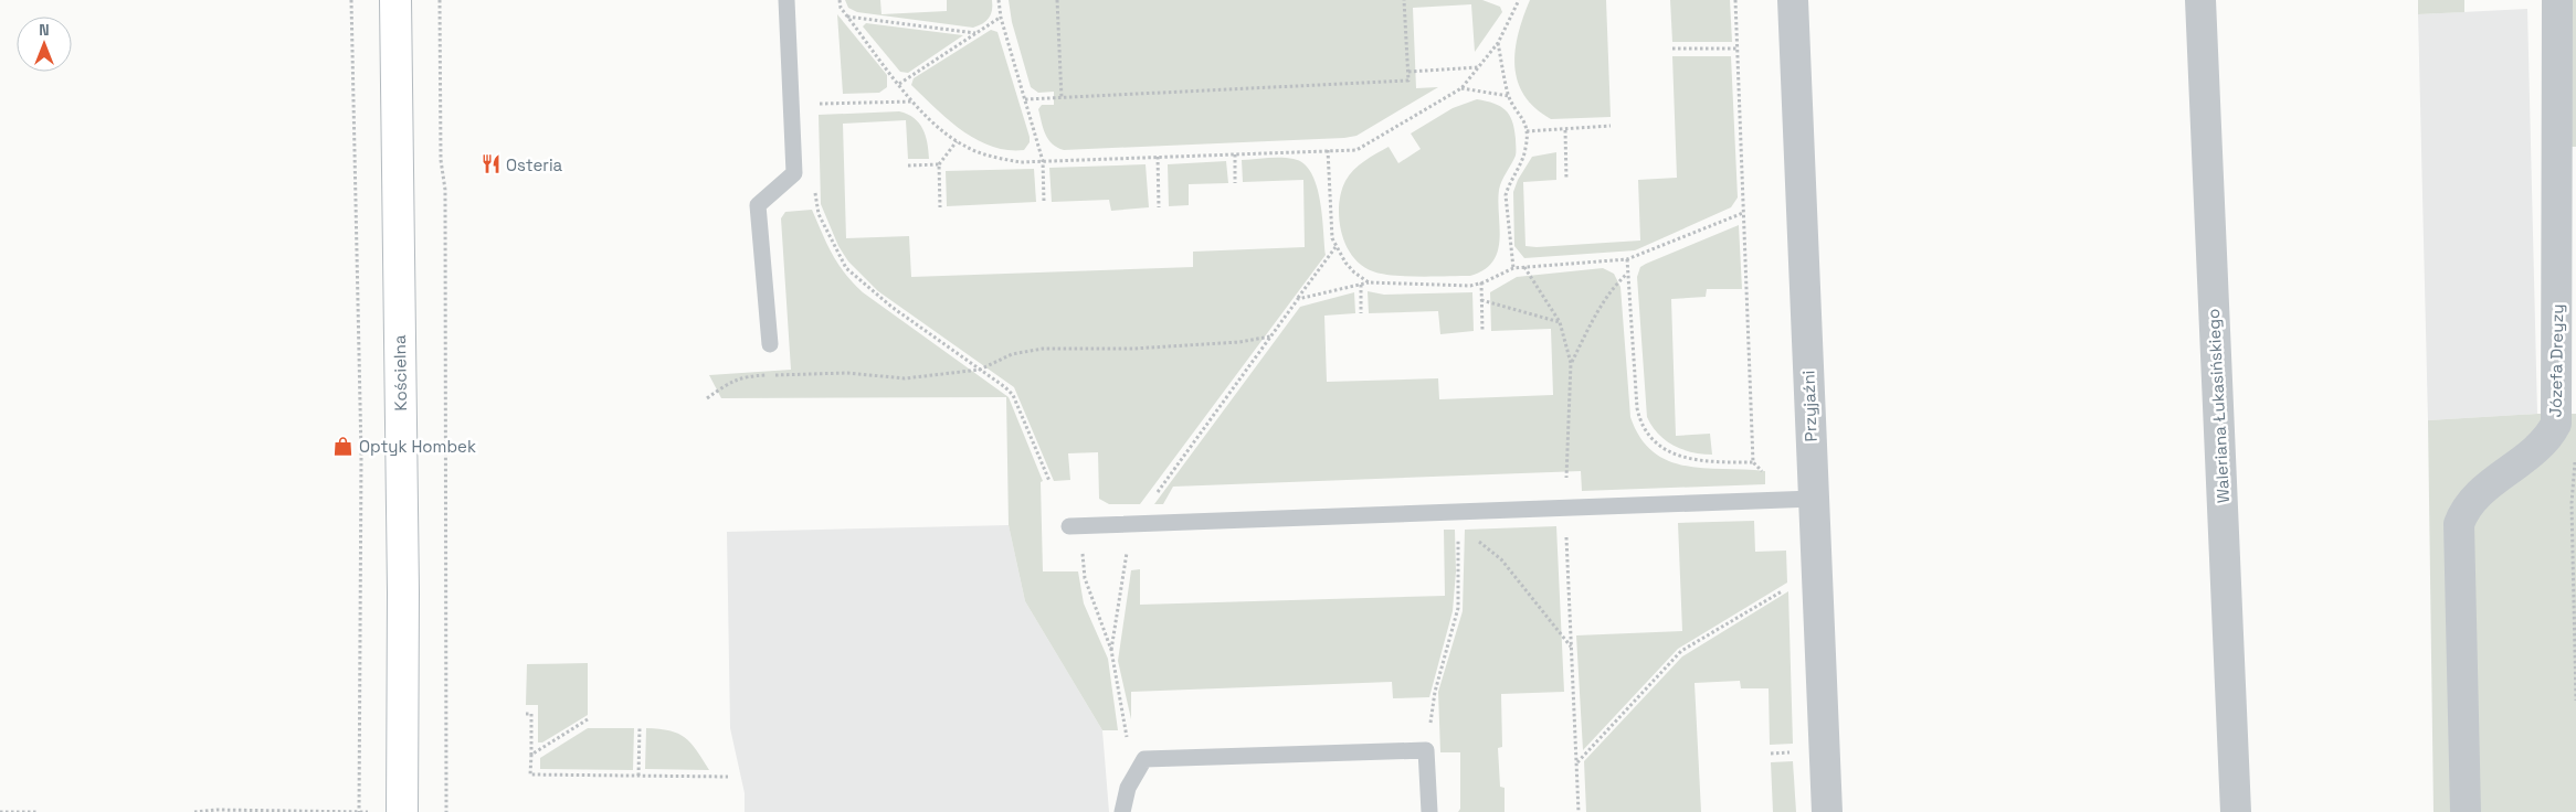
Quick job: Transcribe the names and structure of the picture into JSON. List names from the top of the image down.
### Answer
{
  "streets": {
    "street": [
      "Józefa Dreyzy",
      "Kościelna",
      "Przyjaźni",
      "Waleriana Łukasińskiego"
    ]
  },
  "places": {
    "restaurant": ["Osteria"],
    "shop": ["Optyk Hombek"]
  },
  "north": "top"
}
